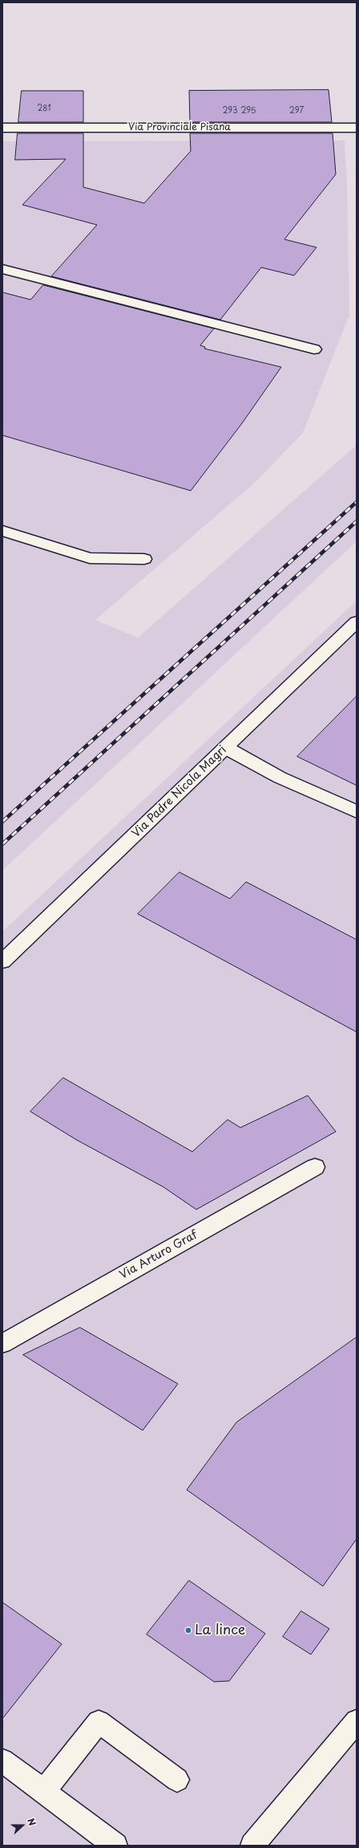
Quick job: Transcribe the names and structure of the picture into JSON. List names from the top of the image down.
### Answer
{
  "streets": {
    "street": ["Via Provinciale Pisana", "Via Padre Nicola Magri", "Via Arturo Graf"]
  },
  "places": ["La lince"],
  "house_numbers": [
    "281",
    "293",
    "295",
    "297"
  ],
  "north": "right"
}
